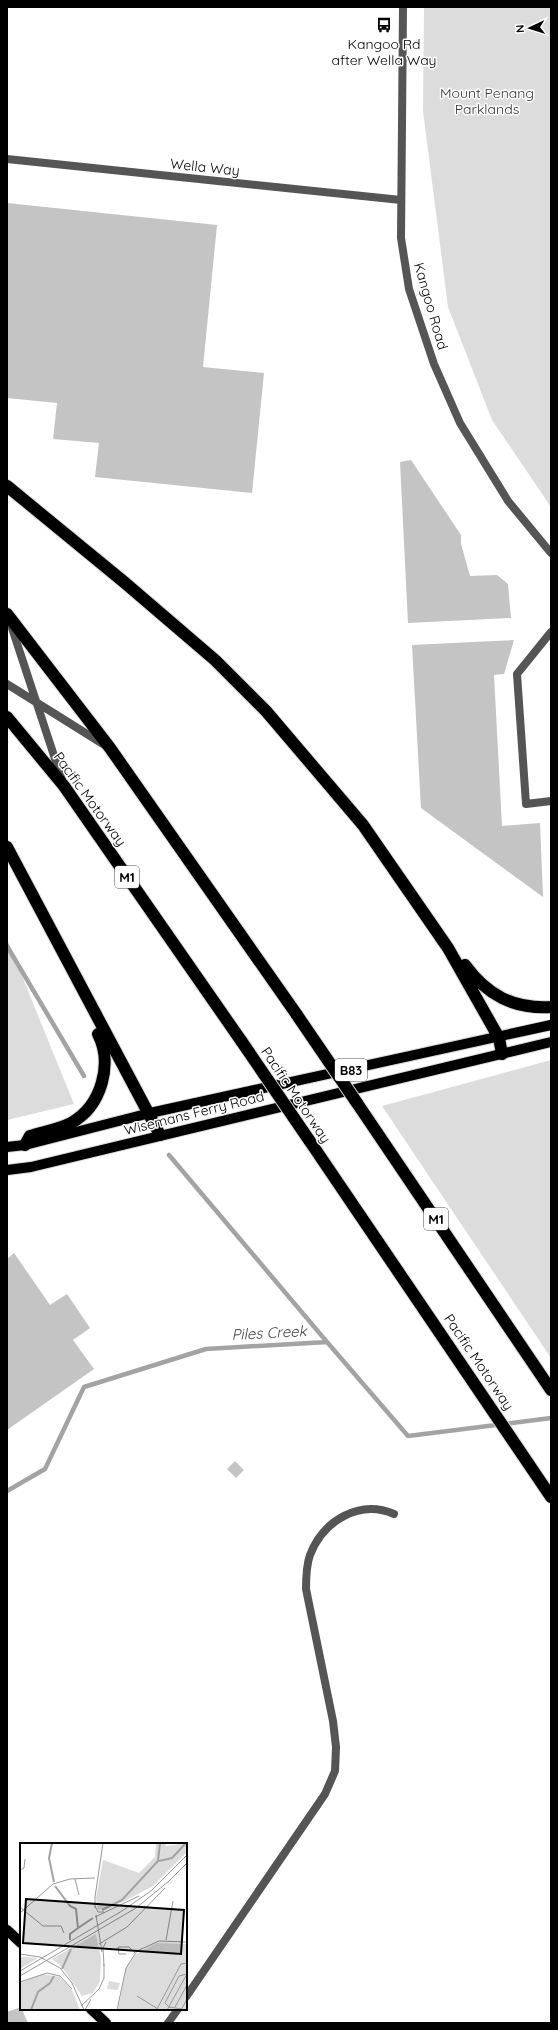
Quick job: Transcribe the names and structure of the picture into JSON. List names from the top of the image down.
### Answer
{
  "streets": {
    "highway": ["Pacific Motorway", "M1"],
    "main road": ["B83", "Wisemans Ferry Road"],
    "street": ["Wella Way", "Kangoo Road"]
  },
  "crossings": [
    ["Wella Way", "Kangoo Road"]
  ],
  "water": ["Piles Creek"],
  "parks": ["Mount Penang Parklands"],
  "places": {
    "bus stop": ["Kangoo Rd after Wella Way"]
  },
  "north": "left"
}
